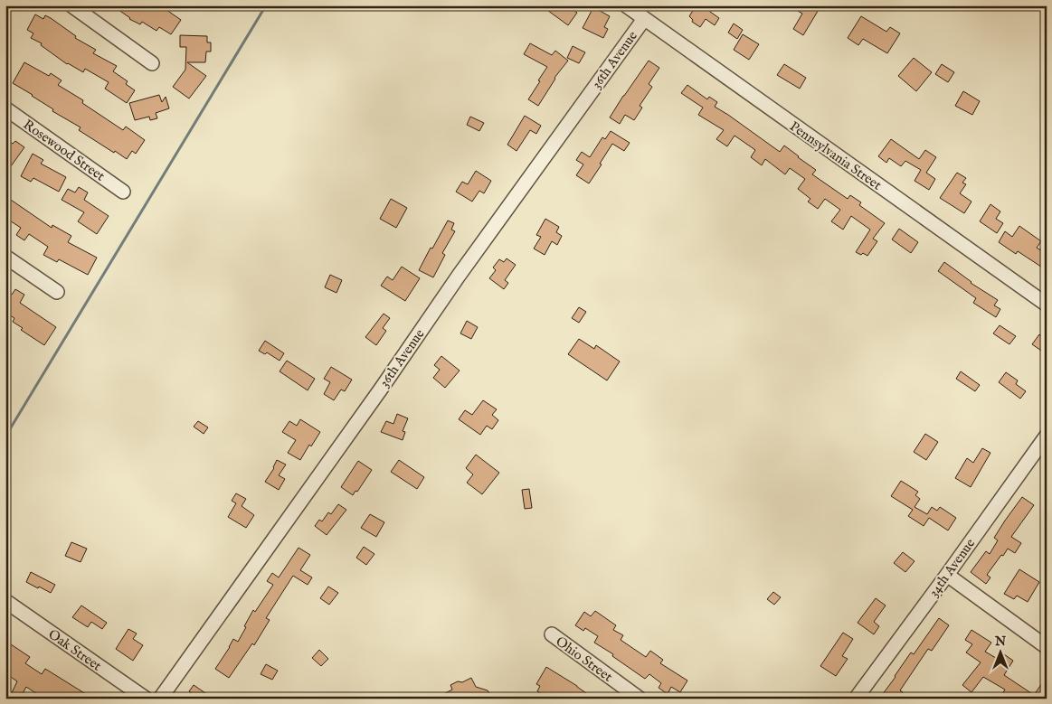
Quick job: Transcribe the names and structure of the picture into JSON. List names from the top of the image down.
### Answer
{
  "streets": {
    "street": [
      "36th Avenue",
      "Rosewood Street",
      "Pennsylvania Street",
      "34th Avenue",
      "Oak Street",
      "Ohio Street"
    ]
  },
  "crossings": [
    ["36th Avenue", "Pennsylvania Street"]
  ],
  "north": "top"
}
